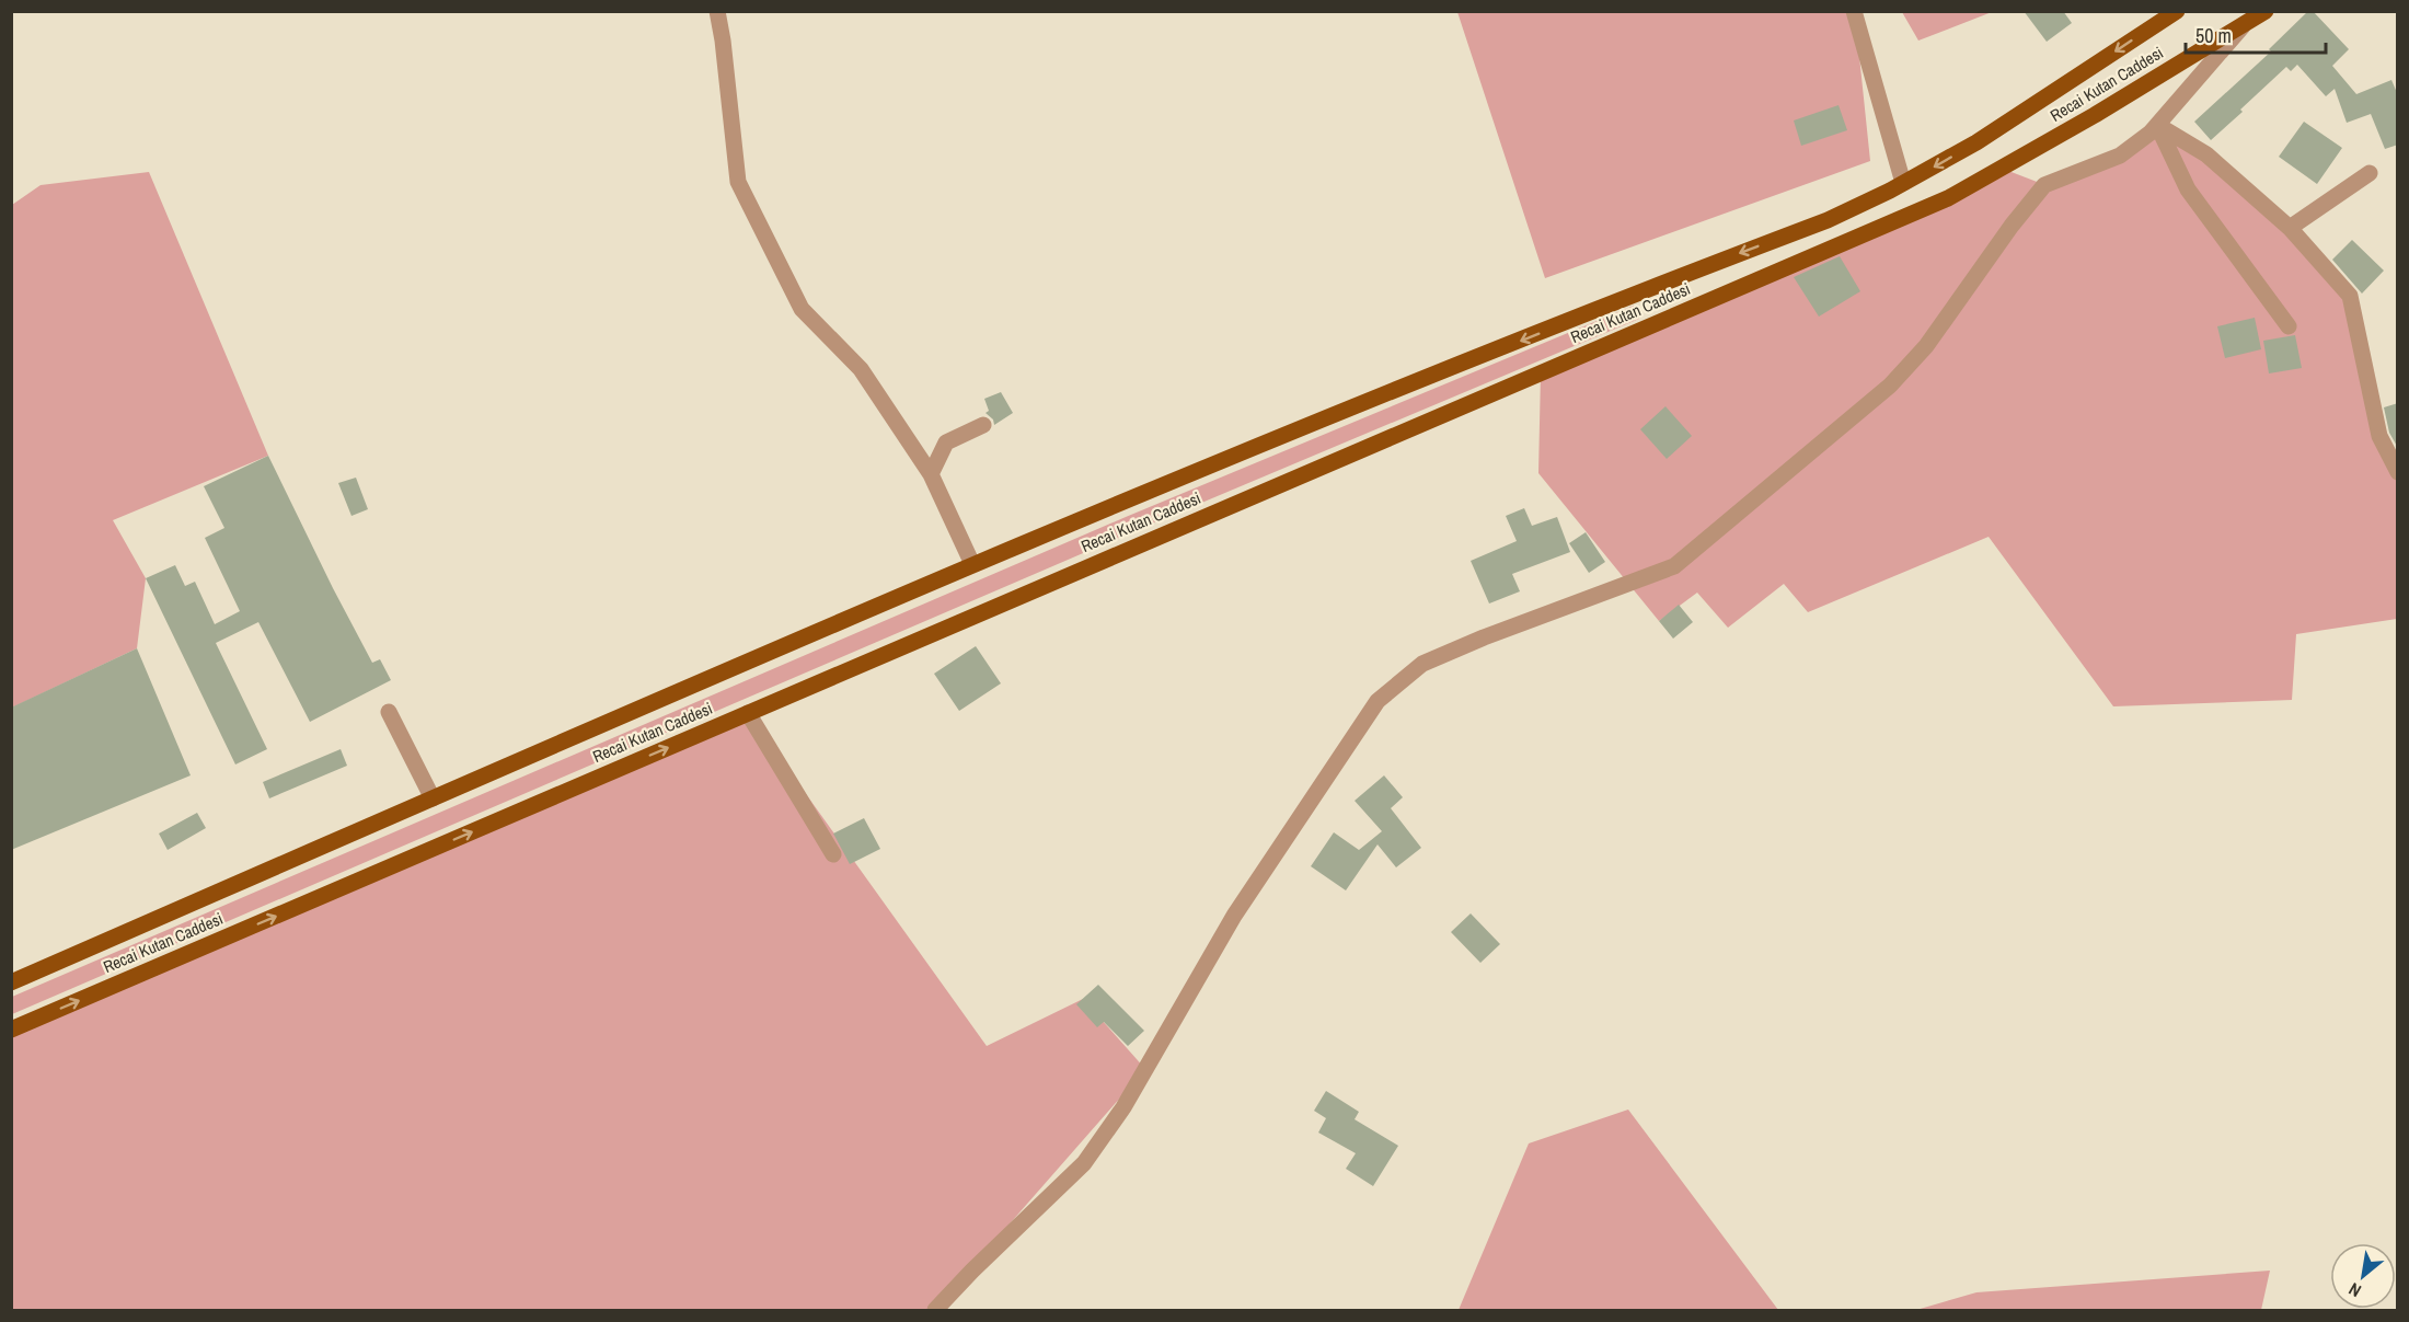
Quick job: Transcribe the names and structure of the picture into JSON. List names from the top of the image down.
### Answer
{
  "streets": {
    "main road": ["Recai Kutan Caddesi"]
  },
  "scale_bar": "50 m",
  "north": "bottom left"
}
